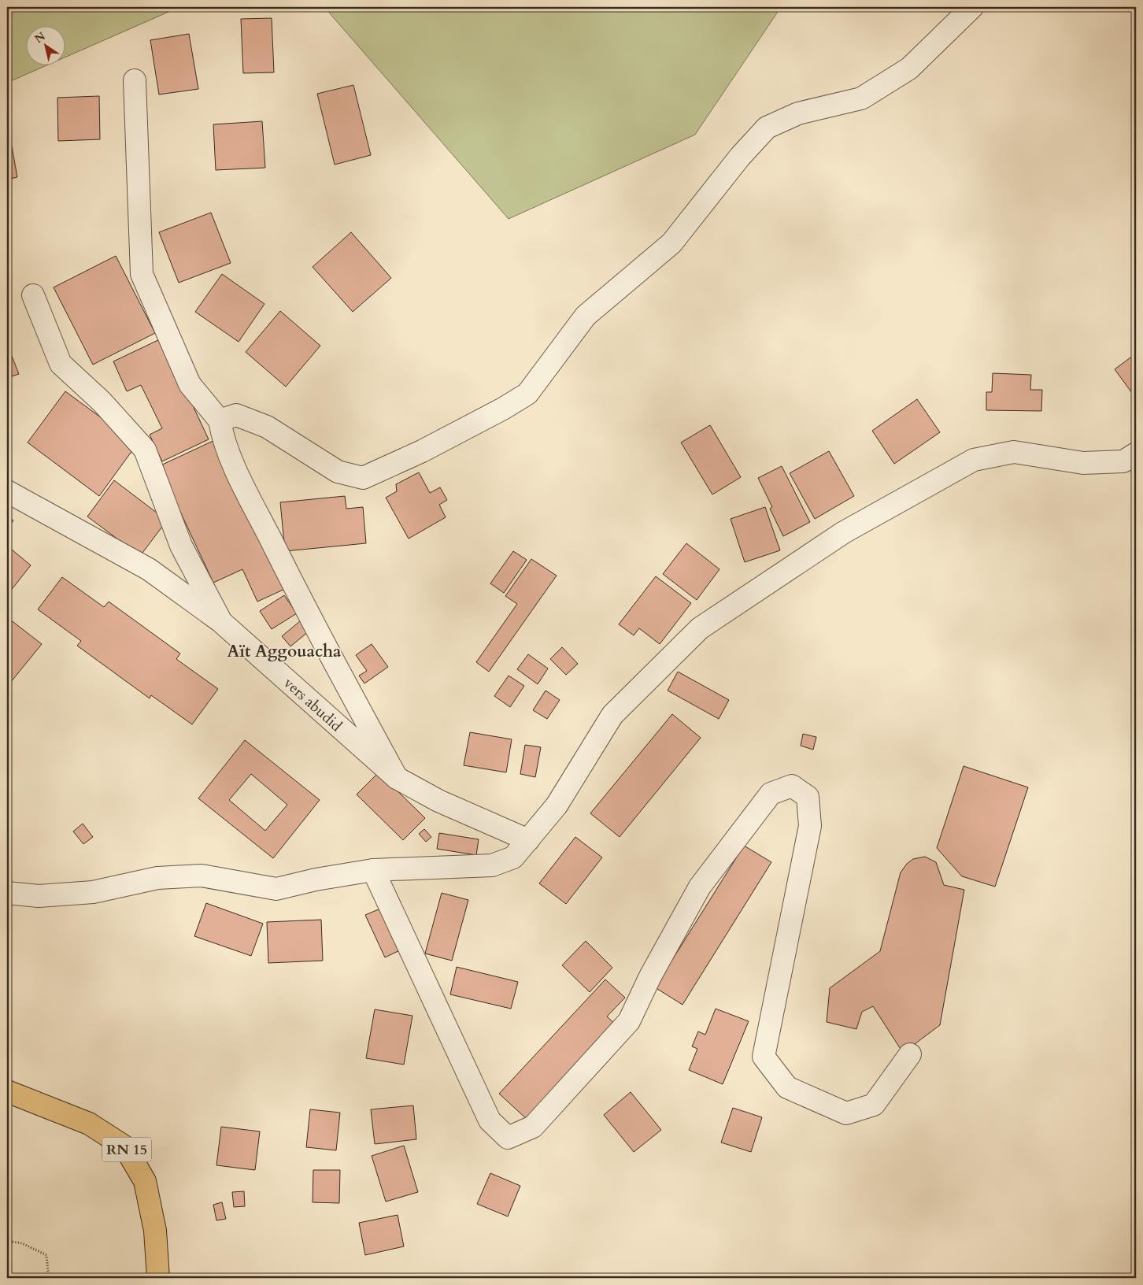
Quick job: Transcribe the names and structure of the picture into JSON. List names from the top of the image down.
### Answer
{
  "streets": {
    "main road": ["RN 15"],
    "street": ["vers abudid"]
  },
  "districts": ["Aït Aggouacha"],
  "north": "top left"
}
